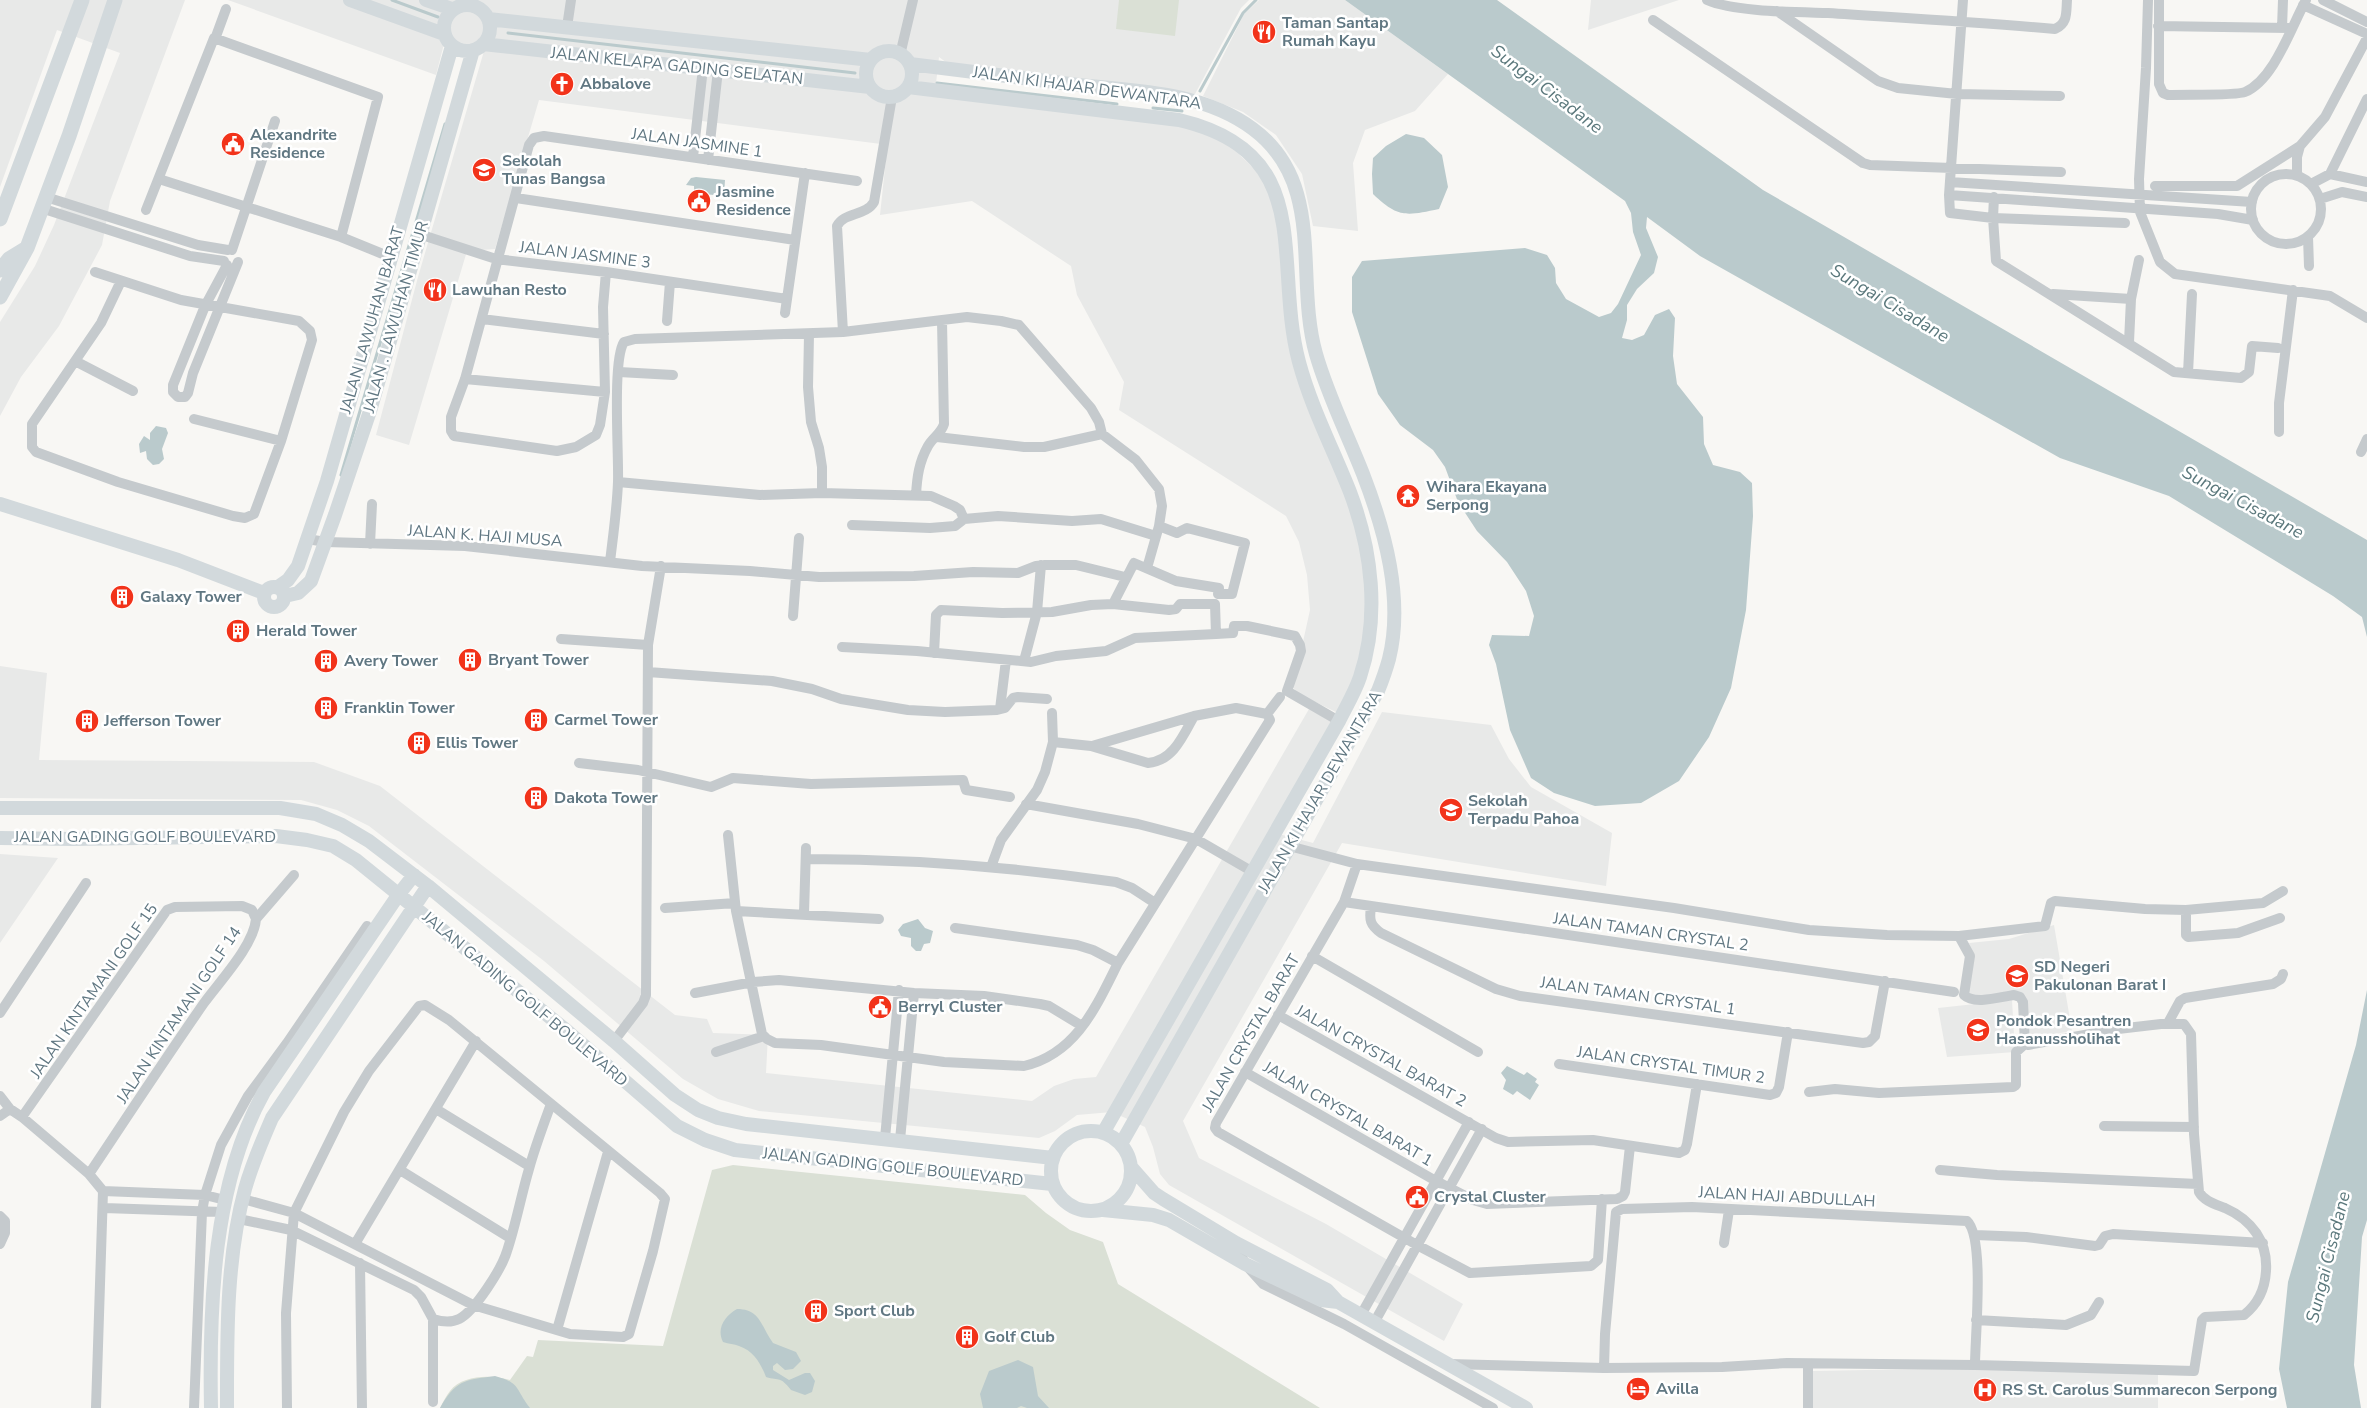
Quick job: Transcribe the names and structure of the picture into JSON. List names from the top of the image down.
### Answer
{
  "streets": {
    "street": [
      "JALAN KELAPA GADING SELATAN",
      "JALAN KI HAJAR DEWANTARA",
      "JALAN JASMINE 1",
      "JALAN JASMINE 3",
      "JALAN . LAWUHAN TIMUR",
      "JALAN LAWUHAN BARAT",
      "JALAN K. HAJI MUSA",
      "JALAN GADING GOLF BOULEVARD",
      "JALAN TAMAN CRYSTAL 2",
      "JALAN KINTAMANI GOLF 15",
      "JALAN TAMAN CRYSTAL 1",
      "JALAN KINTAMANI GOLF 14",
      "JALAN CRYSTAL BARAT",
      "JALAN CRYSTAL BARAT 2",
      "JALAN CRYSTAL TIMUR 2",
      "JALAN CRYSTAL BARAT 1",
      "JALAN HAJI ABDULLAH"
    ]
  },
  "crossings": [
    ["JALAN KELAPA GADING SELATAN", "JALAN KI HAJAR DEWANTARA"],
    ["JALAN KELAPA GADING SELATAN", "JALAN . LAWUHAN TIMUR"],
    ["JALAN KELAPA GADING SELATAN", "JALAN LAWUHAN BARAT"],
    ["JALAN KI HAJAR DEWANTARA", "JALAN GADING GOLF BOULEVARD"],
    ["JALAN JASMINE 3", "JALAN . LAWUHAN TIMUR"],
    ["JALAN . LAWUHAN TIMUR", "JALAN LAWUHAN BARAT"],
    ["JALAN . LAWUHAN TIMUR", "JALAN K. HAJI MUSA"],
    ["JALAN LAWUHAN BARAT", "JALAN K. HAJI MUSA"],
    ["JALAN TAMAN CRYSTAL 2", "JALAN TAMAN CRYSTAL 1"],
    ["JALAN TAMAN CRYSTAL 2", "JALAN CRYSTAL BARAT"],
    ["JALAN KINTAMANI GOLF 15", "JALAN KINTAMANI GOLF 14"],
    ["JALAN TAMAN CRYSTAL 1", "JALAN CRYSTAL TIMUR 2"],
    ["JALAN CRYSTAL BARAT", "JALAN CRYSTAL BARAT 2"],
    ["JALAN CRYSTAL BARAT", "JALAN CRYSTAL BARAT 1"],
    ["JALAN CRYSTAL BARAT 2", "JALAN CRYSTAL TIMUR 2"],
    ["JALAN CRYSTAL BARAT 2", "JALAN CRYSTAL BARAT 1"]
  ],
  "water": ["Sungai Cisadane"],
  "places": {
    "restaurant": ["Taman Santap Rumah Kayu", "Lawuhan Resto"],
    "church": ["Abbalove"],
    "public building": [
      "Alexandrite Residence",
      "Jasmine Residence",
      "Berryl Cluster",
      "Crystal Cluster"
    ],
    "school or university": [
      "Sekolah Tunas Bangsa",
      "Sekolah Terpadu Pahoa",
      "SD Negeri Pakulonan Barat I",
      "Pondok Pesantren Hasanussholihat"
    ],
    "temple": ["Wihara Ekayana Serpong"],
    "building": [
      "Galaxy Tower",
      "Herald Tower",
      "Bryant Tower",
      "Avery Tower",
      "Franklin Tower",
      "Carmel Tower",
      "Jefferson Tower",
      "Ellis Tower",
      "Dakota Tower",
      "Sport Club",
      "Golf Club"
    ],
    "hotel": ["Avilla"],
    "hospital": ["RS St. Carolus Summarecon Serpong"]
  }
}
